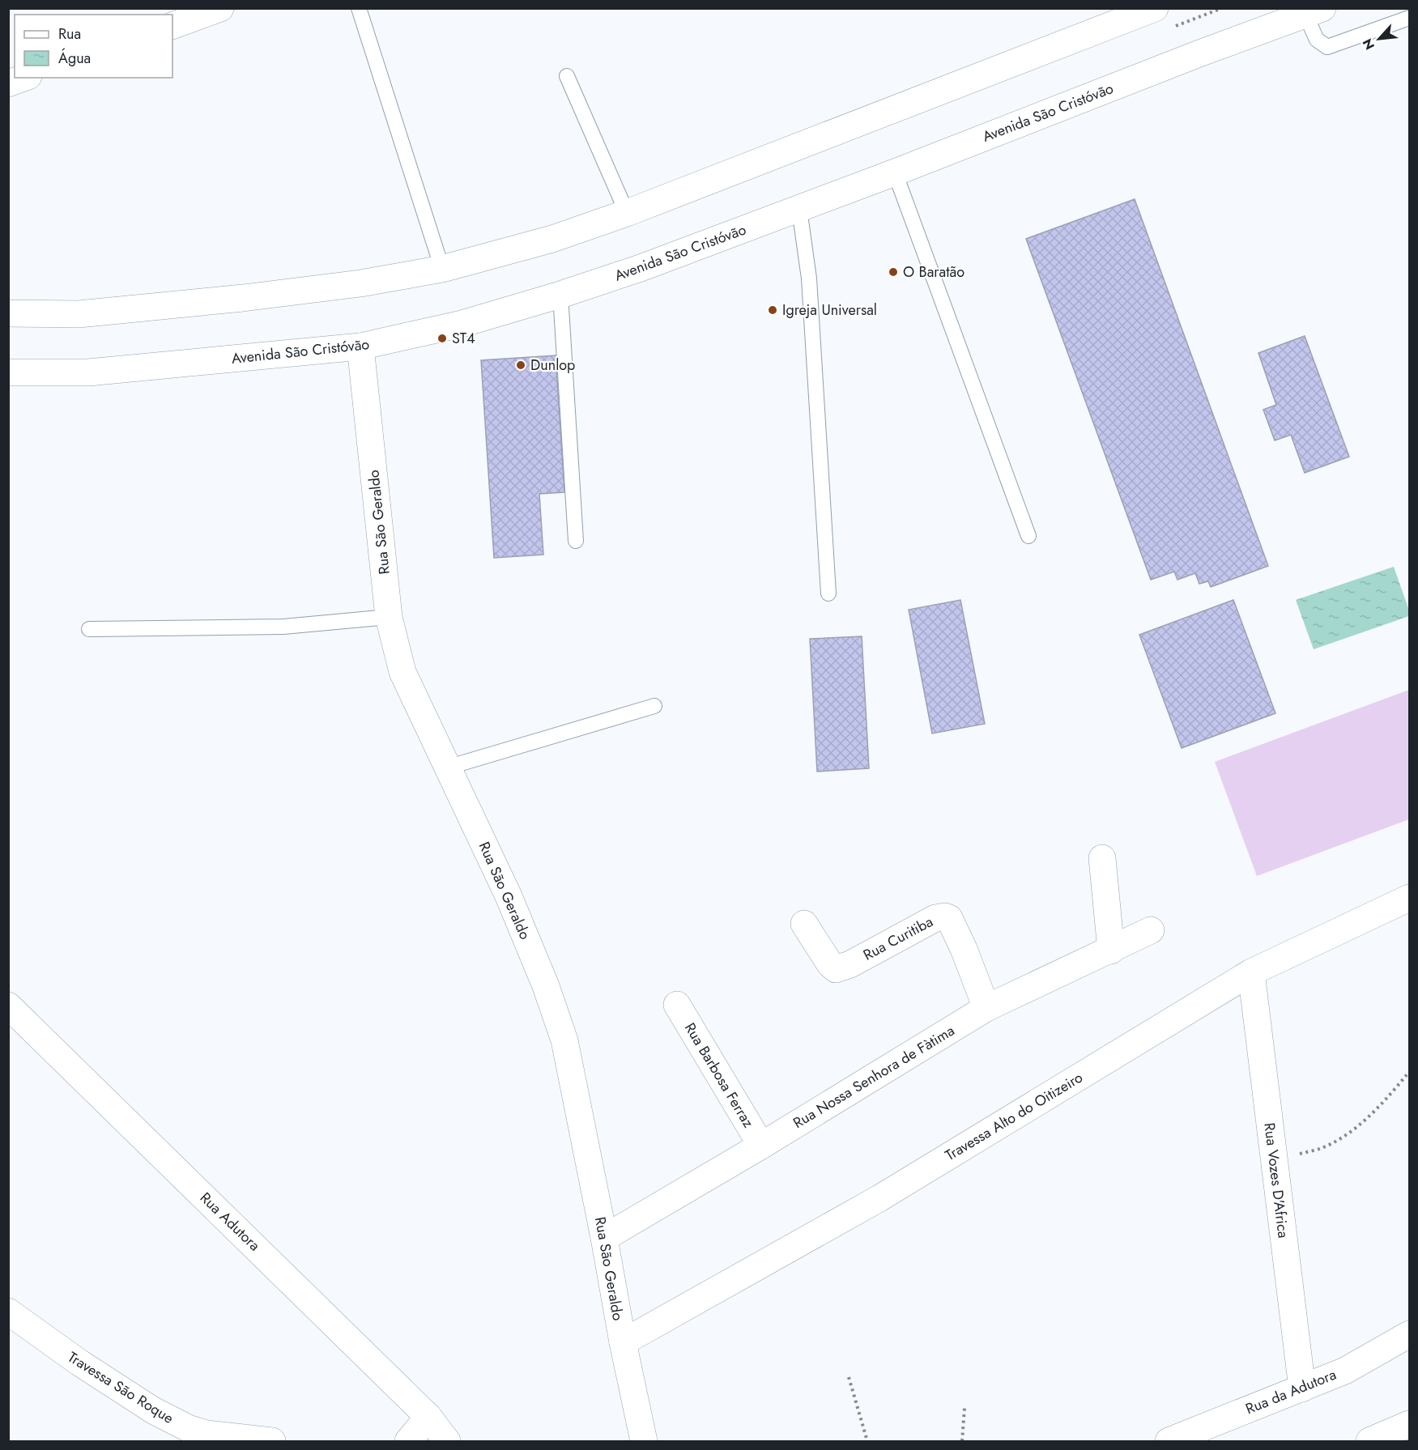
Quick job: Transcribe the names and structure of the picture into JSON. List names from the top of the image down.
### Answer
{
  "streets": {
    "street": [
      "Avenida São Cristóvão",
      "Rua São Geraldo",
      "Rua Curitiba",
      "Rua Barbosa Ferraz",
      "Rua Nossa Senhora de Fàtima",
      "Travessa Alto do Oitizeiro",
      "Rua Vozes D'Africa",
      "Rua Adutora",
      "Travessa São Roque",
      "Rua da Adutora"
    ]
  },
  "crossings": [
    ["Avenida São Cristóvão", "Rua São Geraldo"],
    ["Rua São Geraldo", "Rua Nossa Senhora de Fàtima"],
    ["Rua São Geraldo", "Travessa Alto do Oitizeiro"],
    ["Rua Curitiba", "Rua Nossa Senhora de Fàtima"],
    ["Rua Barbosa Ferraz", "Rua Nossa Senhora de Fàtima"],
    ["Travessa Alto do Oitizeiro", "Rua Vozes D'Africa"],
    ["Rua Vozes D'Africa", "Rua da Adutora"]
  ],
  "places": [
    "O Baratão",
    "Igreja Universal",
    "ST4",
    "Dunlop"
  ],
  "legend": ["Rua", "Água"],
  "north": "bottom left"
}
